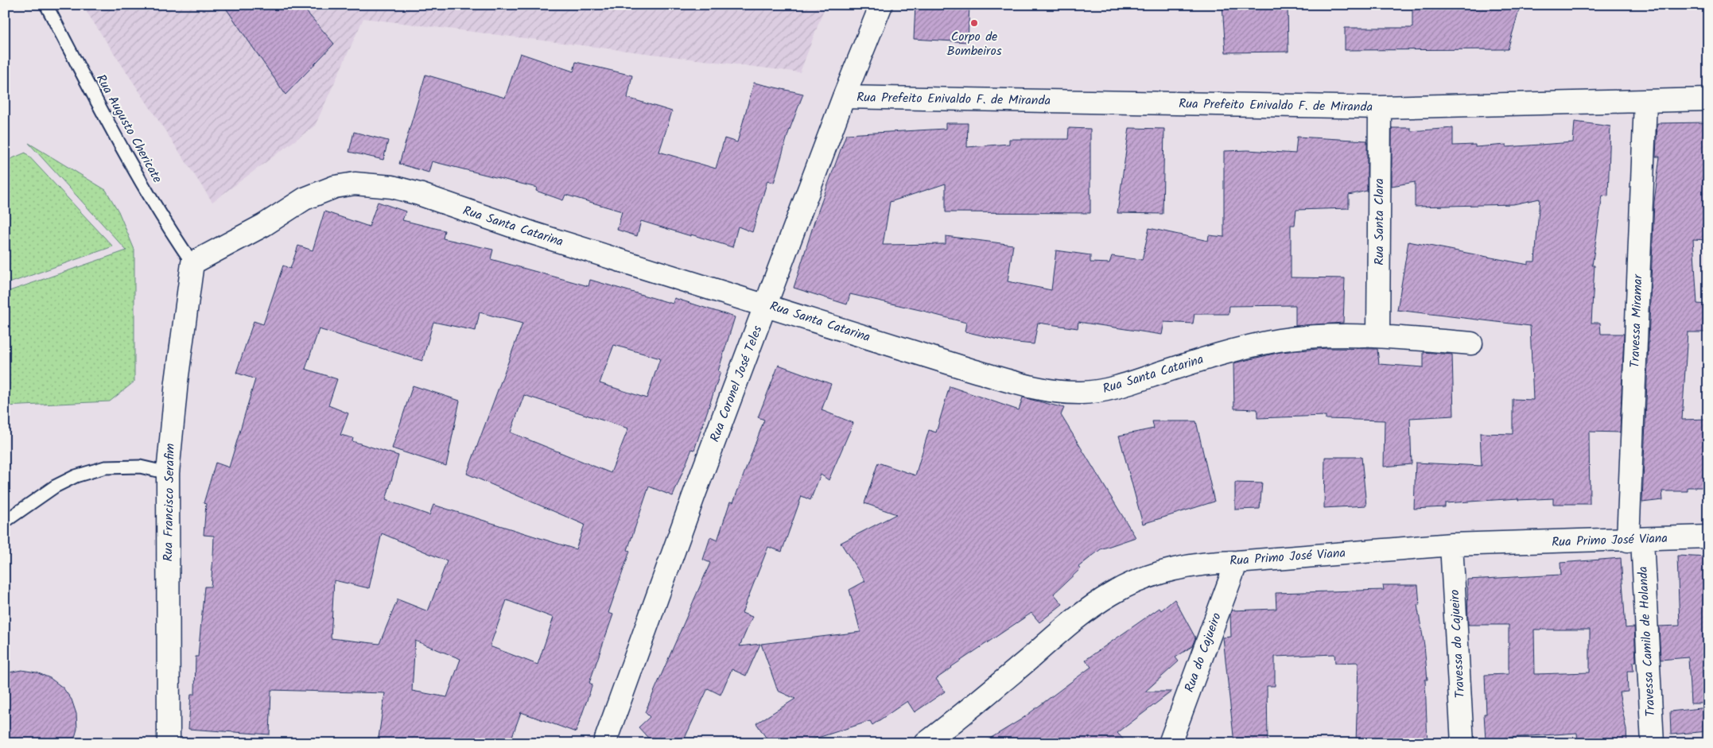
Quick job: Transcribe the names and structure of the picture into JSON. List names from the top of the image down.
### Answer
{
  "streets": {
    "street": [
      "Rua Prefeito Enivaldo F. de Miranda",
      "Rua Santa Clara",
      "Rua Santa Catarina",
      "Travessa Miramar",
      "Rua Coronel José Teles",
      "Rua Francisco Serafim",
      "Rua Primo José Viana",
      "Travessa Camilo de Holanda",
      "Travessa do Cajueiro",
      "Rua do Cajueiro"
    ],
    "lane": ["Rua Augusto Chericate"]
  },
  "crossings": [
    ["Rua Prefeito Enivaldo F. de Miranda", "Rua Santa Clara"],
    ["Rua Prefeito Enivaldo F. de Miranda", "Travessa Miramar"],
    ["Rua Prefeito Enivaldo F. de Miranda", "Rua Coronel José Teles"],
    ["Rua Augusto Chericate", "Rua Santa Catarina"],
    ["Rua Augusto Chericate", "Rua Francisco Serafim"],
    ["Rua Santa Clara", "Rua Santa Catarina"],
    ["Rua Santa Catarina", "Rua Coronel José Teles"],
    ["Rua Santa Catarina", "Rua Francisco Serafim"],
    ["Travessa Miramar", "Rua Primo José Viana"],
    ["Travessa Miramar", "Travessa Camilo de Holanda"],
    ["Rua Primo José Viana", "Travessa Camilo de Holanda"],
    ["Rua Primo José Viana", "Travessa do Cajueiro"],
    ["Rua Primo José Viana", "Rua do Cajueiro"]
  ],
  "places": ["Corpo de Bombeiros"]
}
